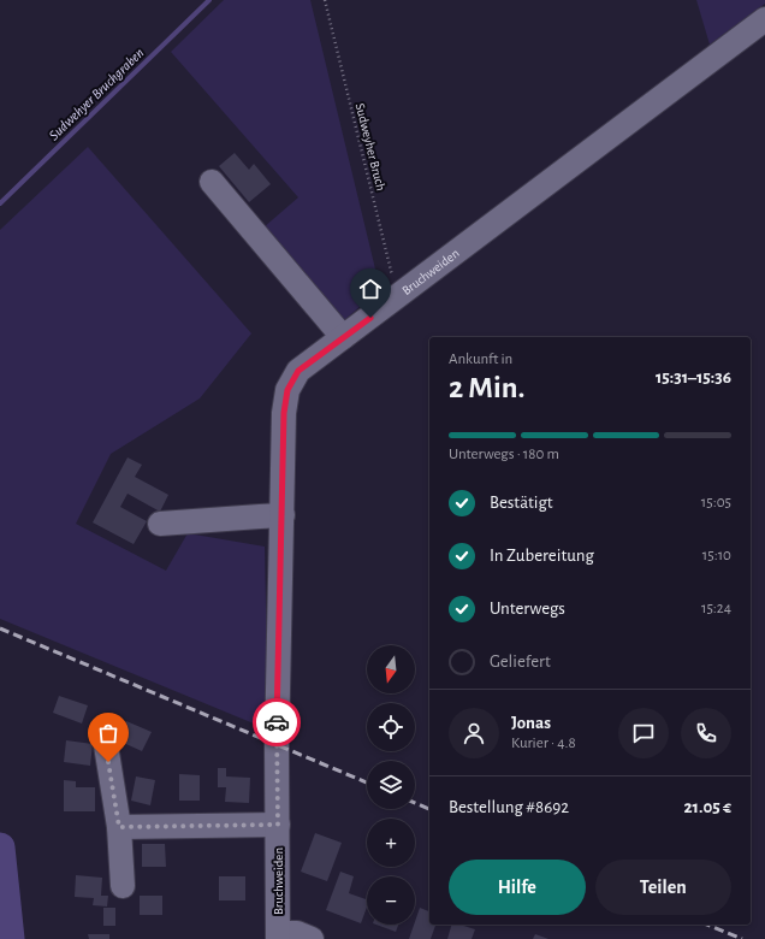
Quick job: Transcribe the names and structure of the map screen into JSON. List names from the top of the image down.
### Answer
{
  "streets": {
    "street": ["Bruchweiden"],
    "path": ["Sudweyher Bruch"]
  },
  "crossings": [
    ["Sudweyher Bruch", "Bruchweiden"]
  ],
  "water": ["Sudwehyer Bruchgraben"],
  "north": "bottom",
  "page": {
    "heading": ["2 Min.", "Ankunft in", "15:31–15:36"],
    "panel": [
      "Jonas",
      "Kurier · 4.8",
      "Bestellung #8692",
      "21.05 €"
    ],
    "bar": "Unterwegs · 180 m",
    "list": [
      ["Bestätigt", "15:05"],
      ["In Zubereitung", "15:10"],
      ["Unterwegs", "15:24"],
      "Geliefert"
    ],
    "map_buttons": ["+", "−"],
    "buttons": ["Hilfe", "Teilen"]
  }
}
